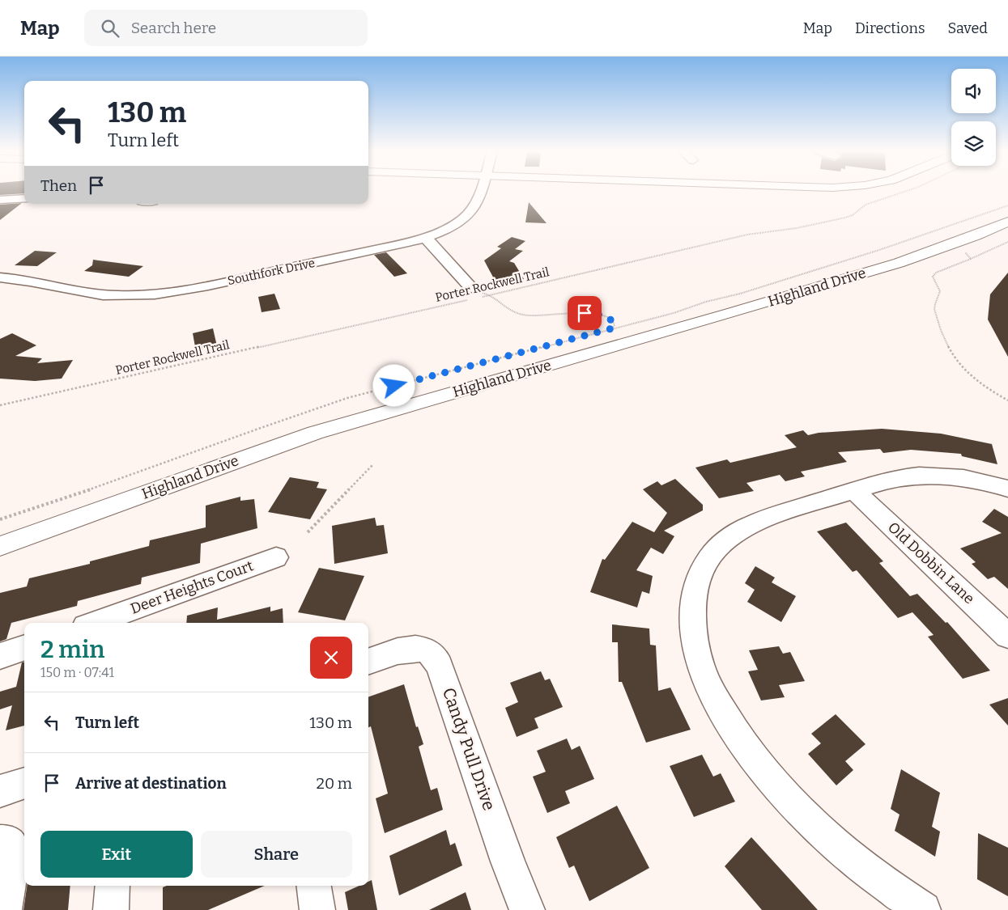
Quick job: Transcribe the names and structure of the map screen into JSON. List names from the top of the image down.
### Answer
{
  "streets": {
    "main road": ["Highland Drive"],
    "street": [
      "Southfork Drive",
      "Old Dobbin Lane",
      "Deer Heights Court",
      "Candy Pull Drive"
    ],
    "path": ["Porter Rockwell Trail"]
  },
  "page": {
    "header": "Map",
    "search": "Search here",
    "nav": ["Map", "Directions", "Saved"],
    "turn": ["130 m", "Turn left"],
    "then": "Then",
    "heading": ["2 min", "150 m · 07:41"],
    "list": [
      {
        "name": "Turn left",
        "value": "130 m"
      },
      {
        "name": "Arrive at destination",
        "value": "20 m"
      }
    ],
    "buttons": ["Exit", "Share"]
  }
}
